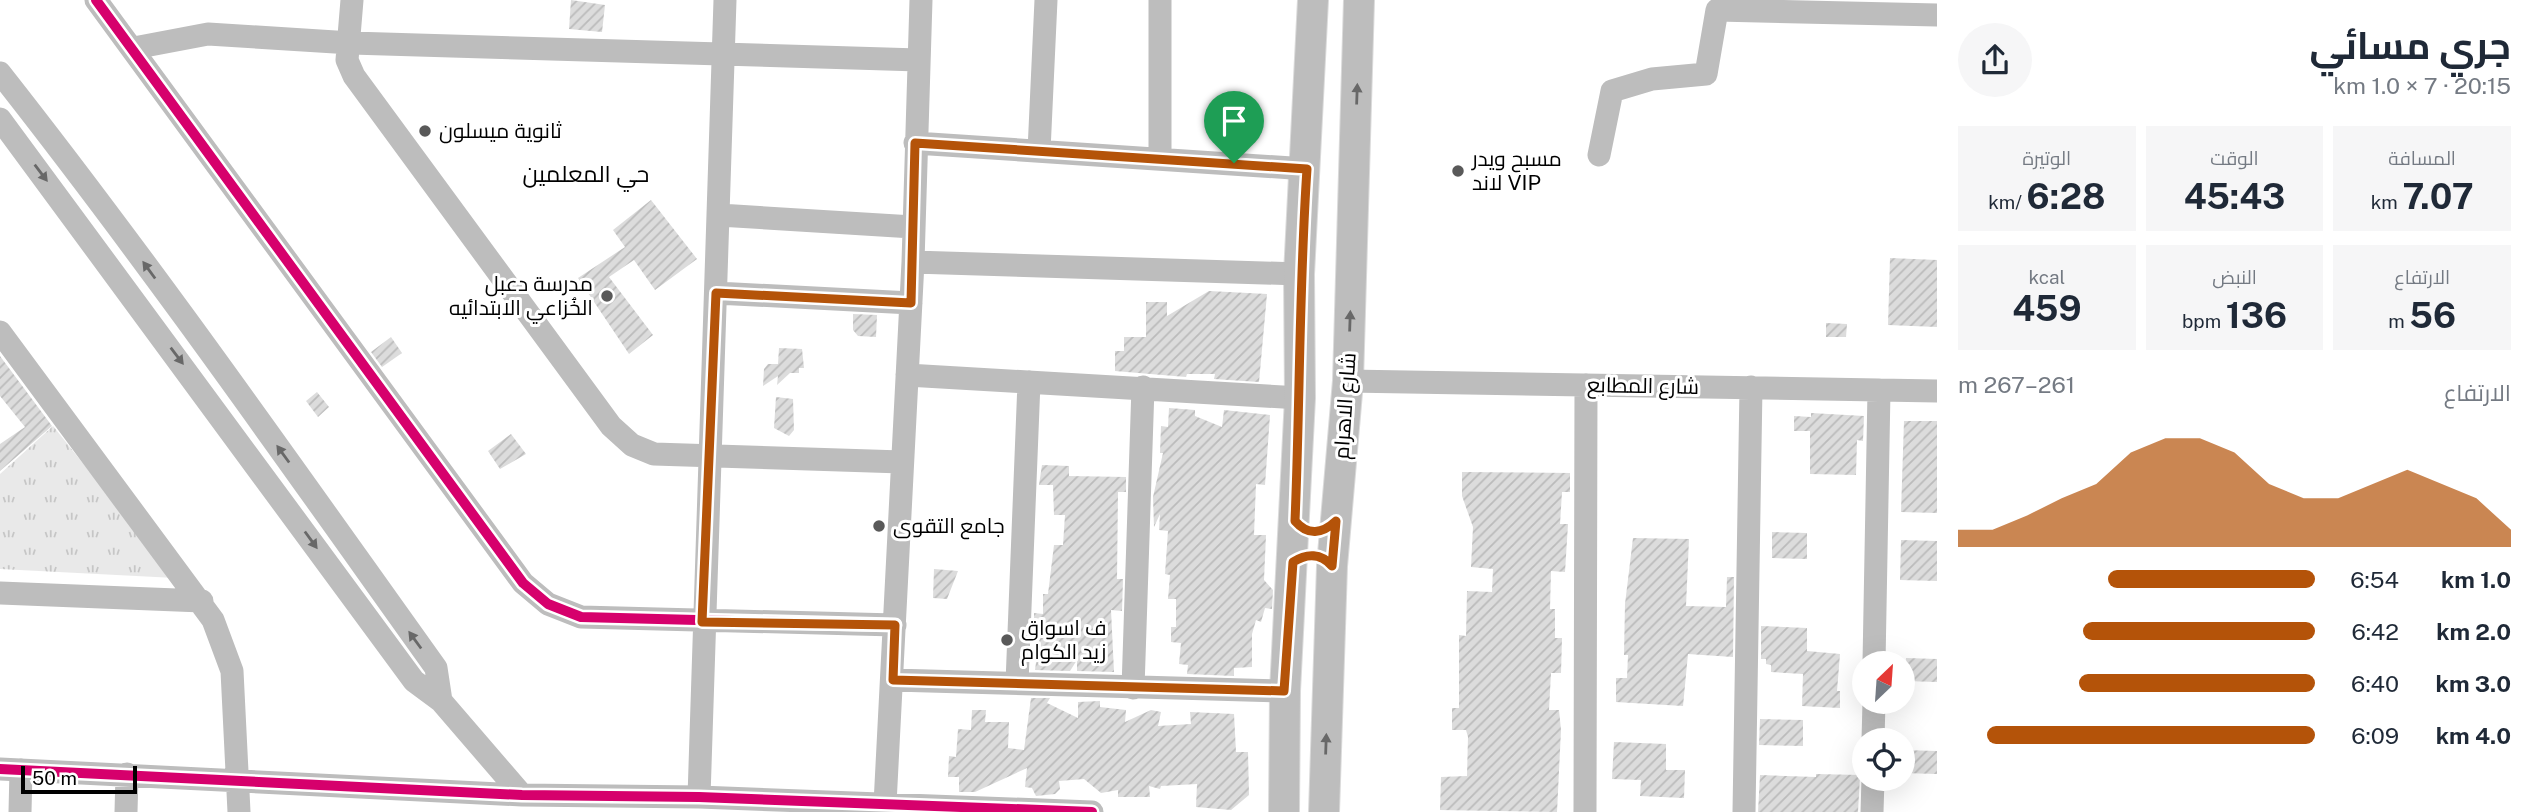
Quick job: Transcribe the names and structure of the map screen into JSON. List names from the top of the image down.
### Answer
{
  "streets": {
    "main road": ["شارع الاهرام"],
    "street": ["شارع المطابع"]
  },
  "crossings": [
    ["شارع المطابع", "شارع الاهرام"]
  ],
  "districts": ["حي المعلمین"],
  "places": [
    "ثانوية ميسلون",
    "مسبح ويدر لاند VIP",
    "مدرسة دعبل الخُزاعي الابتدائيه",
    "جامع التقوى",
    "ف اسواق زيد الكوام"
  ],
  "scale_bar": "50 m",
  "north": "top right",
  "page": {
    "heading": ["جري مسائي", "20:15 · 7 × 1.0 km"],
    "stats": [
      ["المسافة", "7.07 km"],
      ["الوقت", "45:43"],
      ["الوتيرة", "6:28 /km"],
      ["الارتفاع", "56 m"],
      ["النبض", "136 bpm"],
      ["kcal", "459"]
    ],
    "chart": ["الارتفاع", "261–267 m"],
    "list": [
      {
        "name": "1.0 km",
        "note": "6:54"
      },
      {
        "name": "2.0 km",
        "note": "6:42"
      },
      {
        "name": "3.0 km",
        "note": "6:40"
      },
      {
        "name": "4.0 km",
        "note": "6:09"
      }
    ],
    "scale": "50 m"
  }
}
